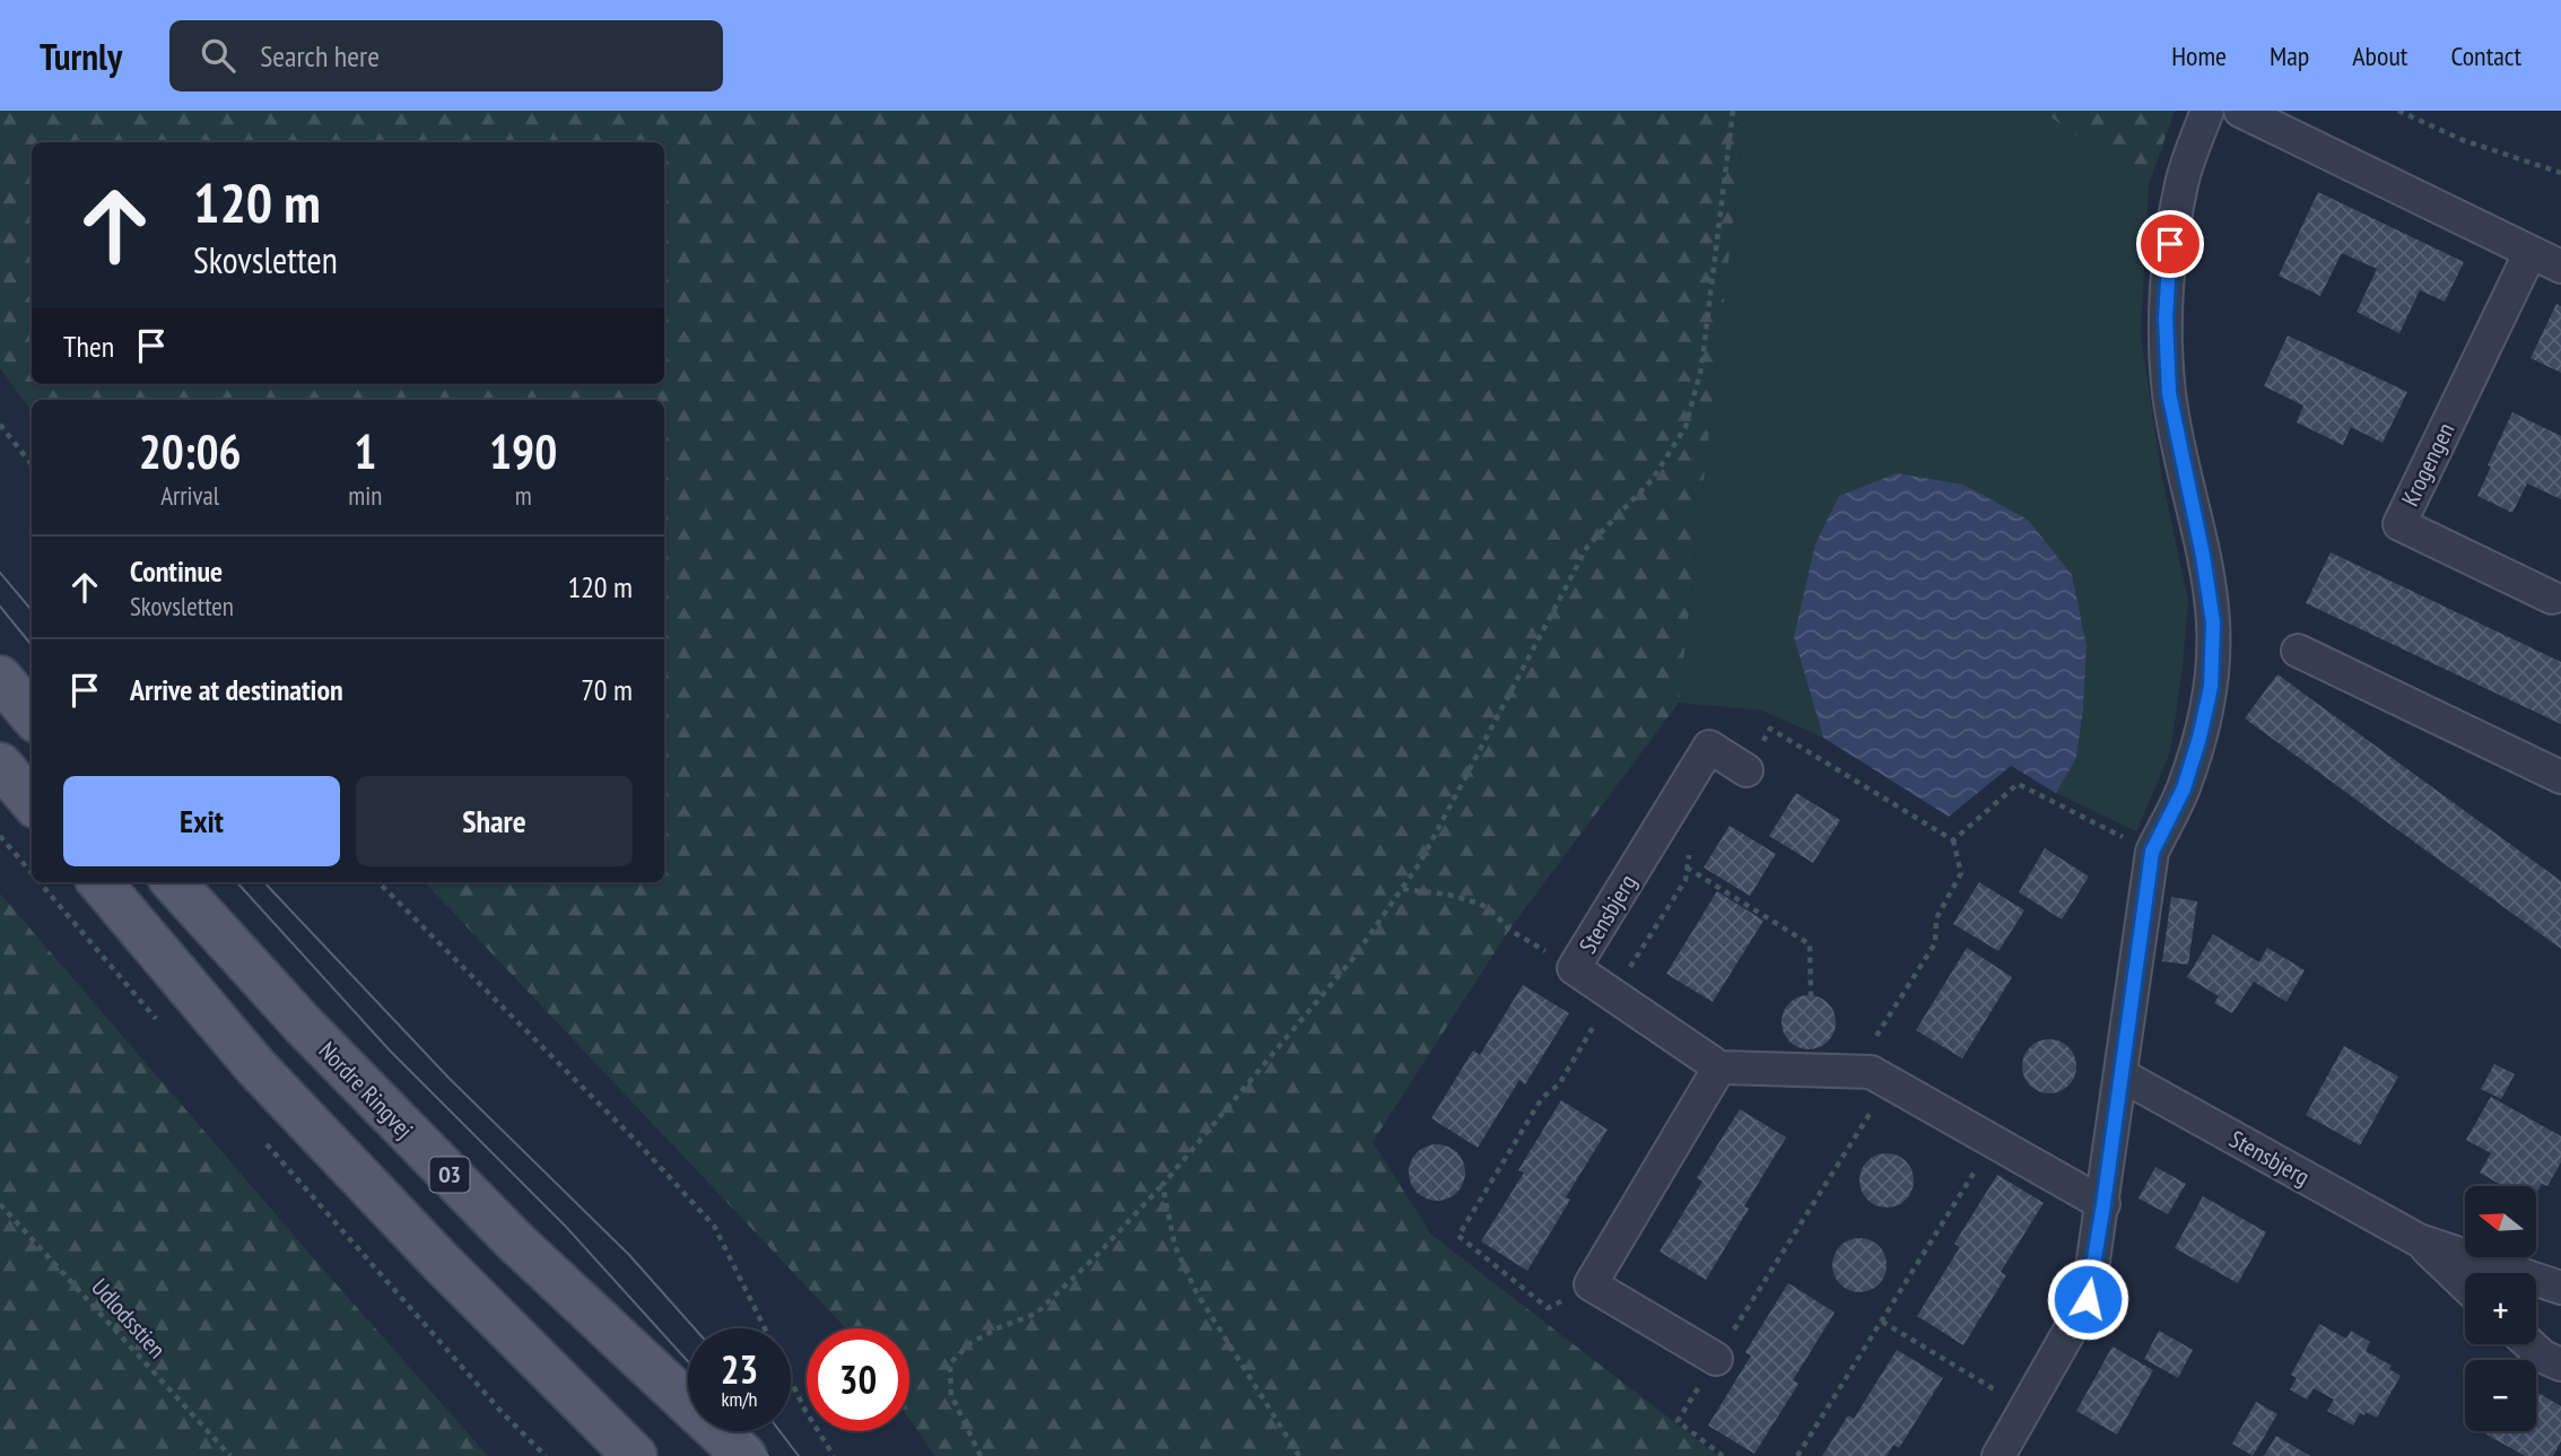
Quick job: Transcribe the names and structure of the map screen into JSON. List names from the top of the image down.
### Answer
{
  "streets": {
    "main road": ["Nordre Ringvej", "O3"],
    "street": ["Krogengen", "Stensbjerg"],
    "path": ["Udlodsstien"]
  },
  "north": "left",
  "page": {
    "header": "Turnly",
    "search": "Search here",
    "nav": [
      "Home",
      "Map",
      "About",
      "Contact"
    ],
    "turn": ["120 m", "Skovsletten"],
    "then": "Then",
    "eta": [
      "20:06",
      "Arrival",
      "1",
      "min",
      "190",
      "m"
    ],
    "list": [
      {
        "name": "Continue",
        "note": "Skovsletten",
        "value": "120 m"
      },
      {
        "name": "Arrive at destination",
        "value": "70 m"
      }
    ],
    "buttons": ["Exit", "Share"],
    "map_buttons": ["+", "−"],
    "speed": "23 km/h",
    "limit": "30"
  }
}
